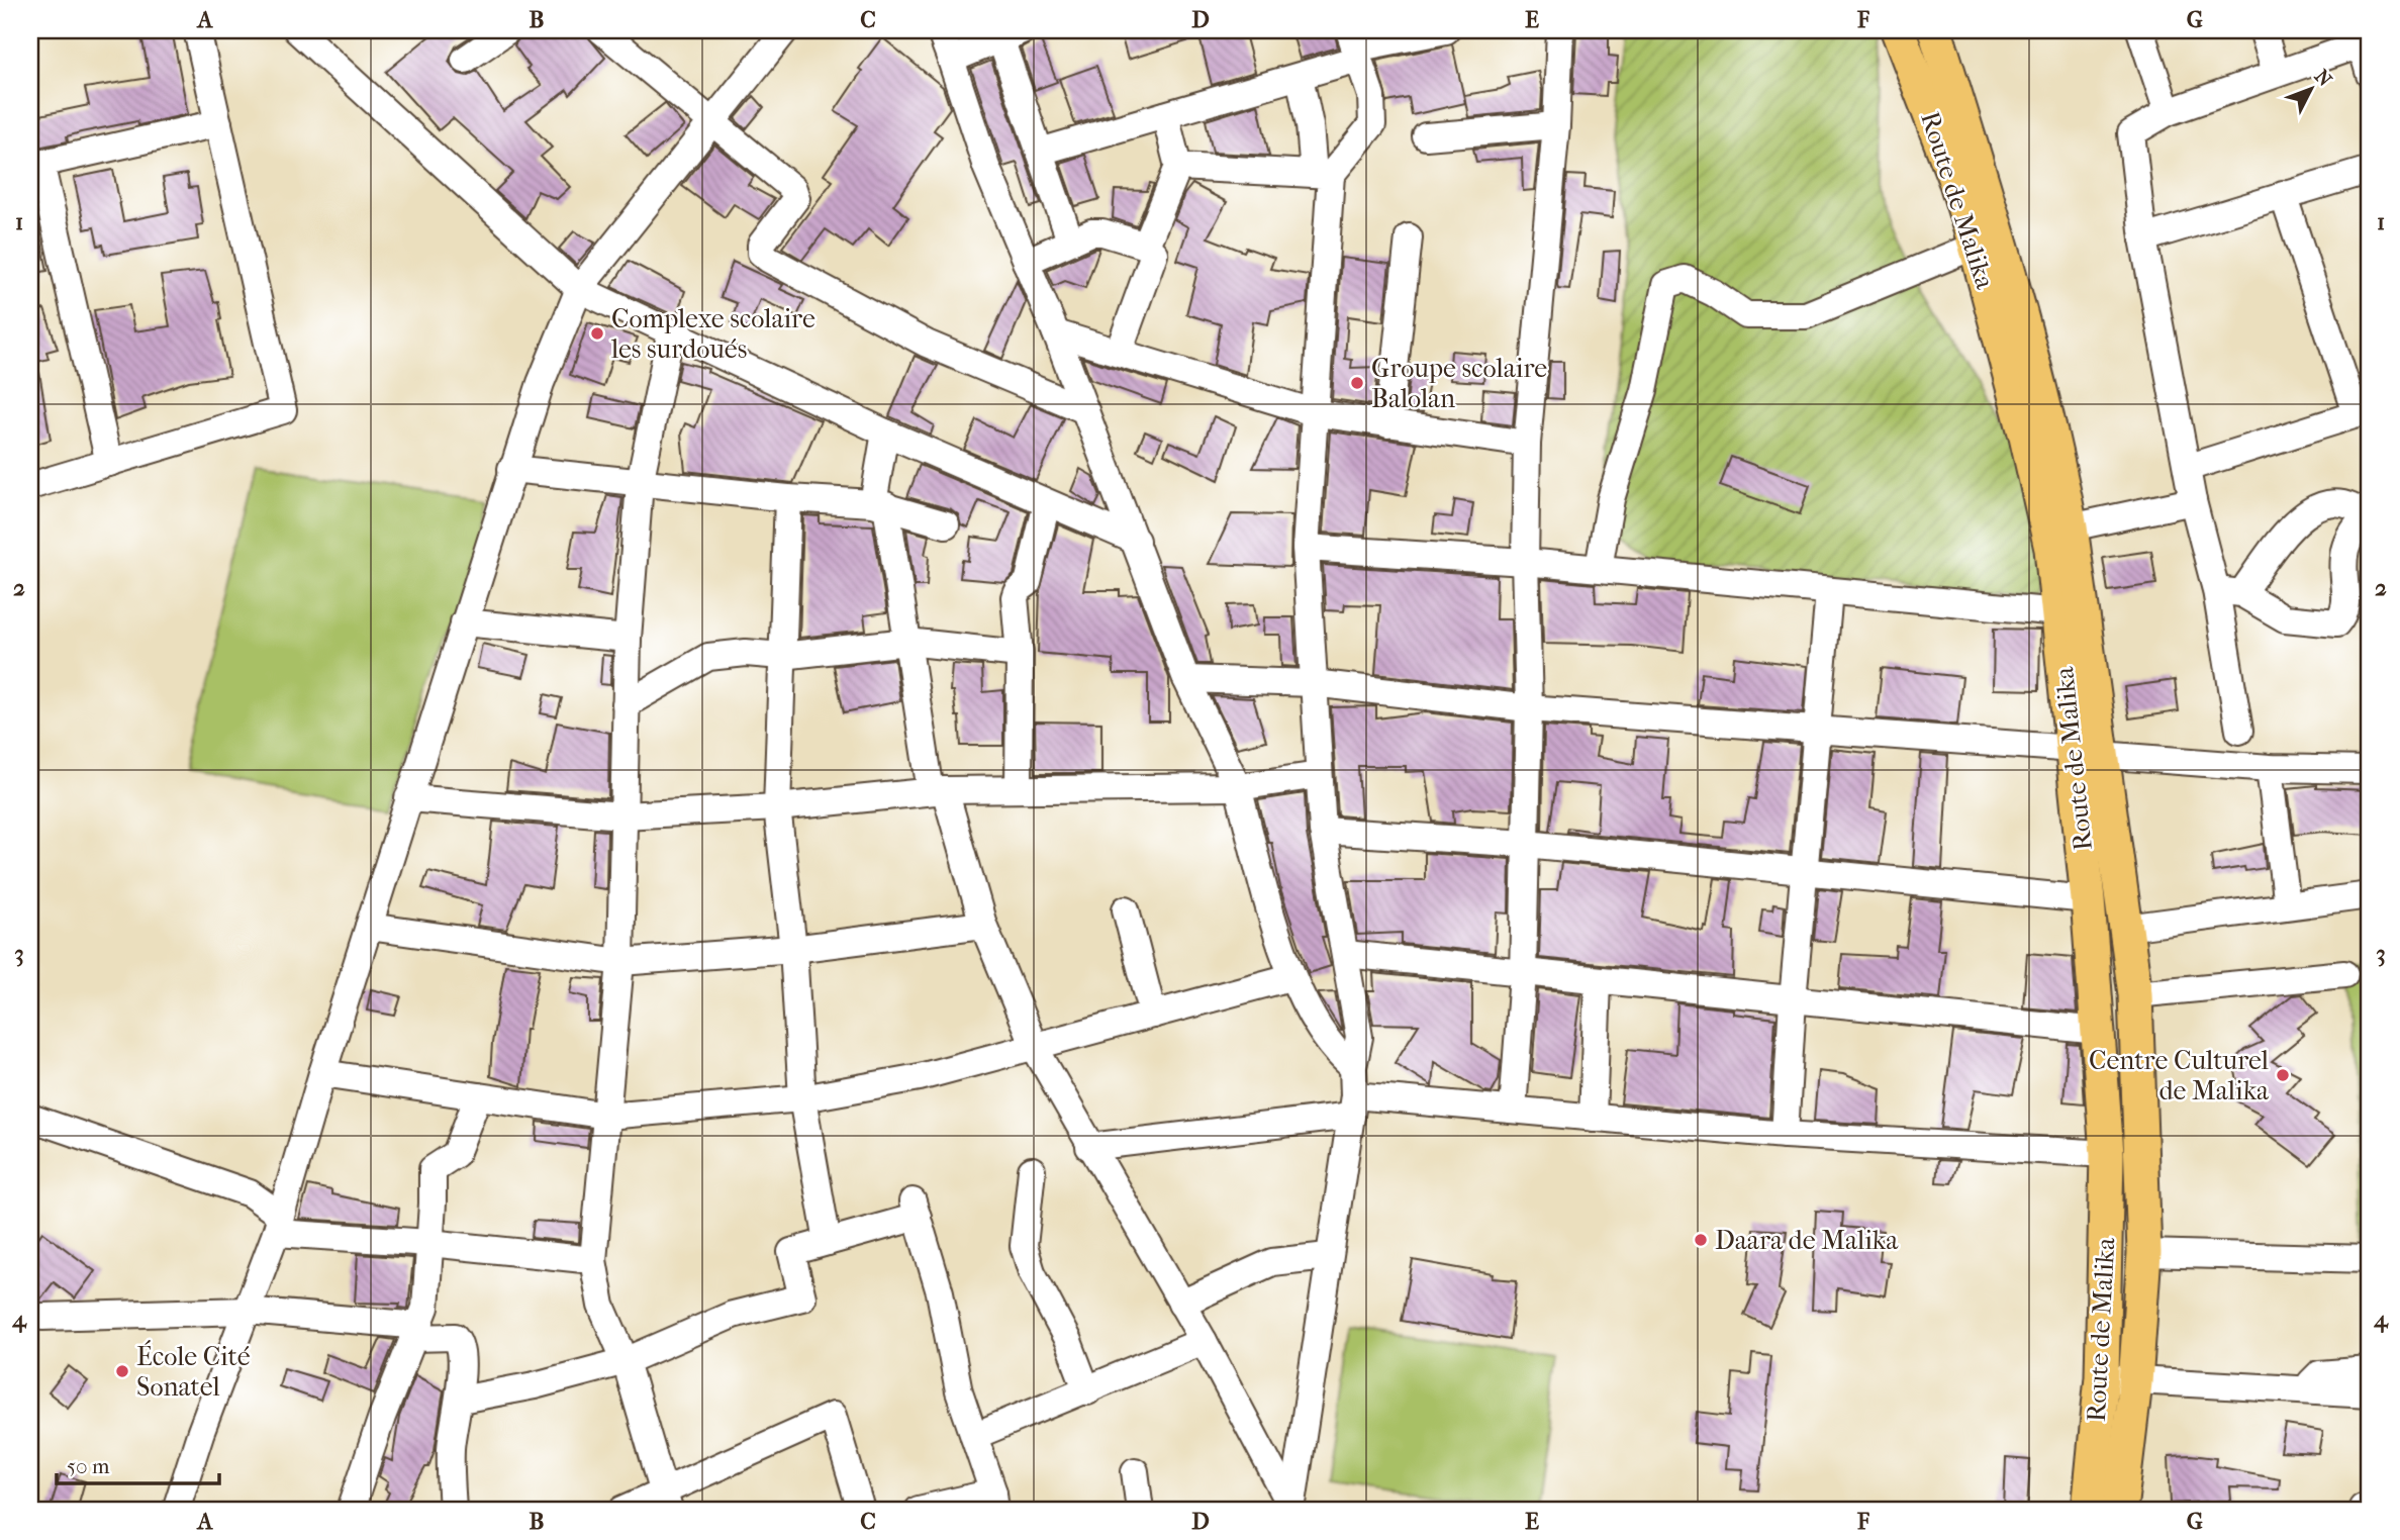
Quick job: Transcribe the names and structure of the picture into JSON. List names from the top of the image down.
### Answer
{
  "streets": {
    "main road": ["Route de Malika"]
  },
  "places": [
    "Complexe scolaire les surdoués",
    "Groupe scolaire Balolan",
    "Centre Culturel de Malika",
    "Daara de Malika",
    "École Cité Sonatel"
  ],
  "scale_bar": "50 m",
  "north": "top right",
  "grid": {
    "columns": [
      "A",
      "B",
      "C",
      "D",
      "E",
      "F",
      "G"
    ],
    "rows": [
      "1",
      "2",
      "3",
      "4"
    ]
  }
}
